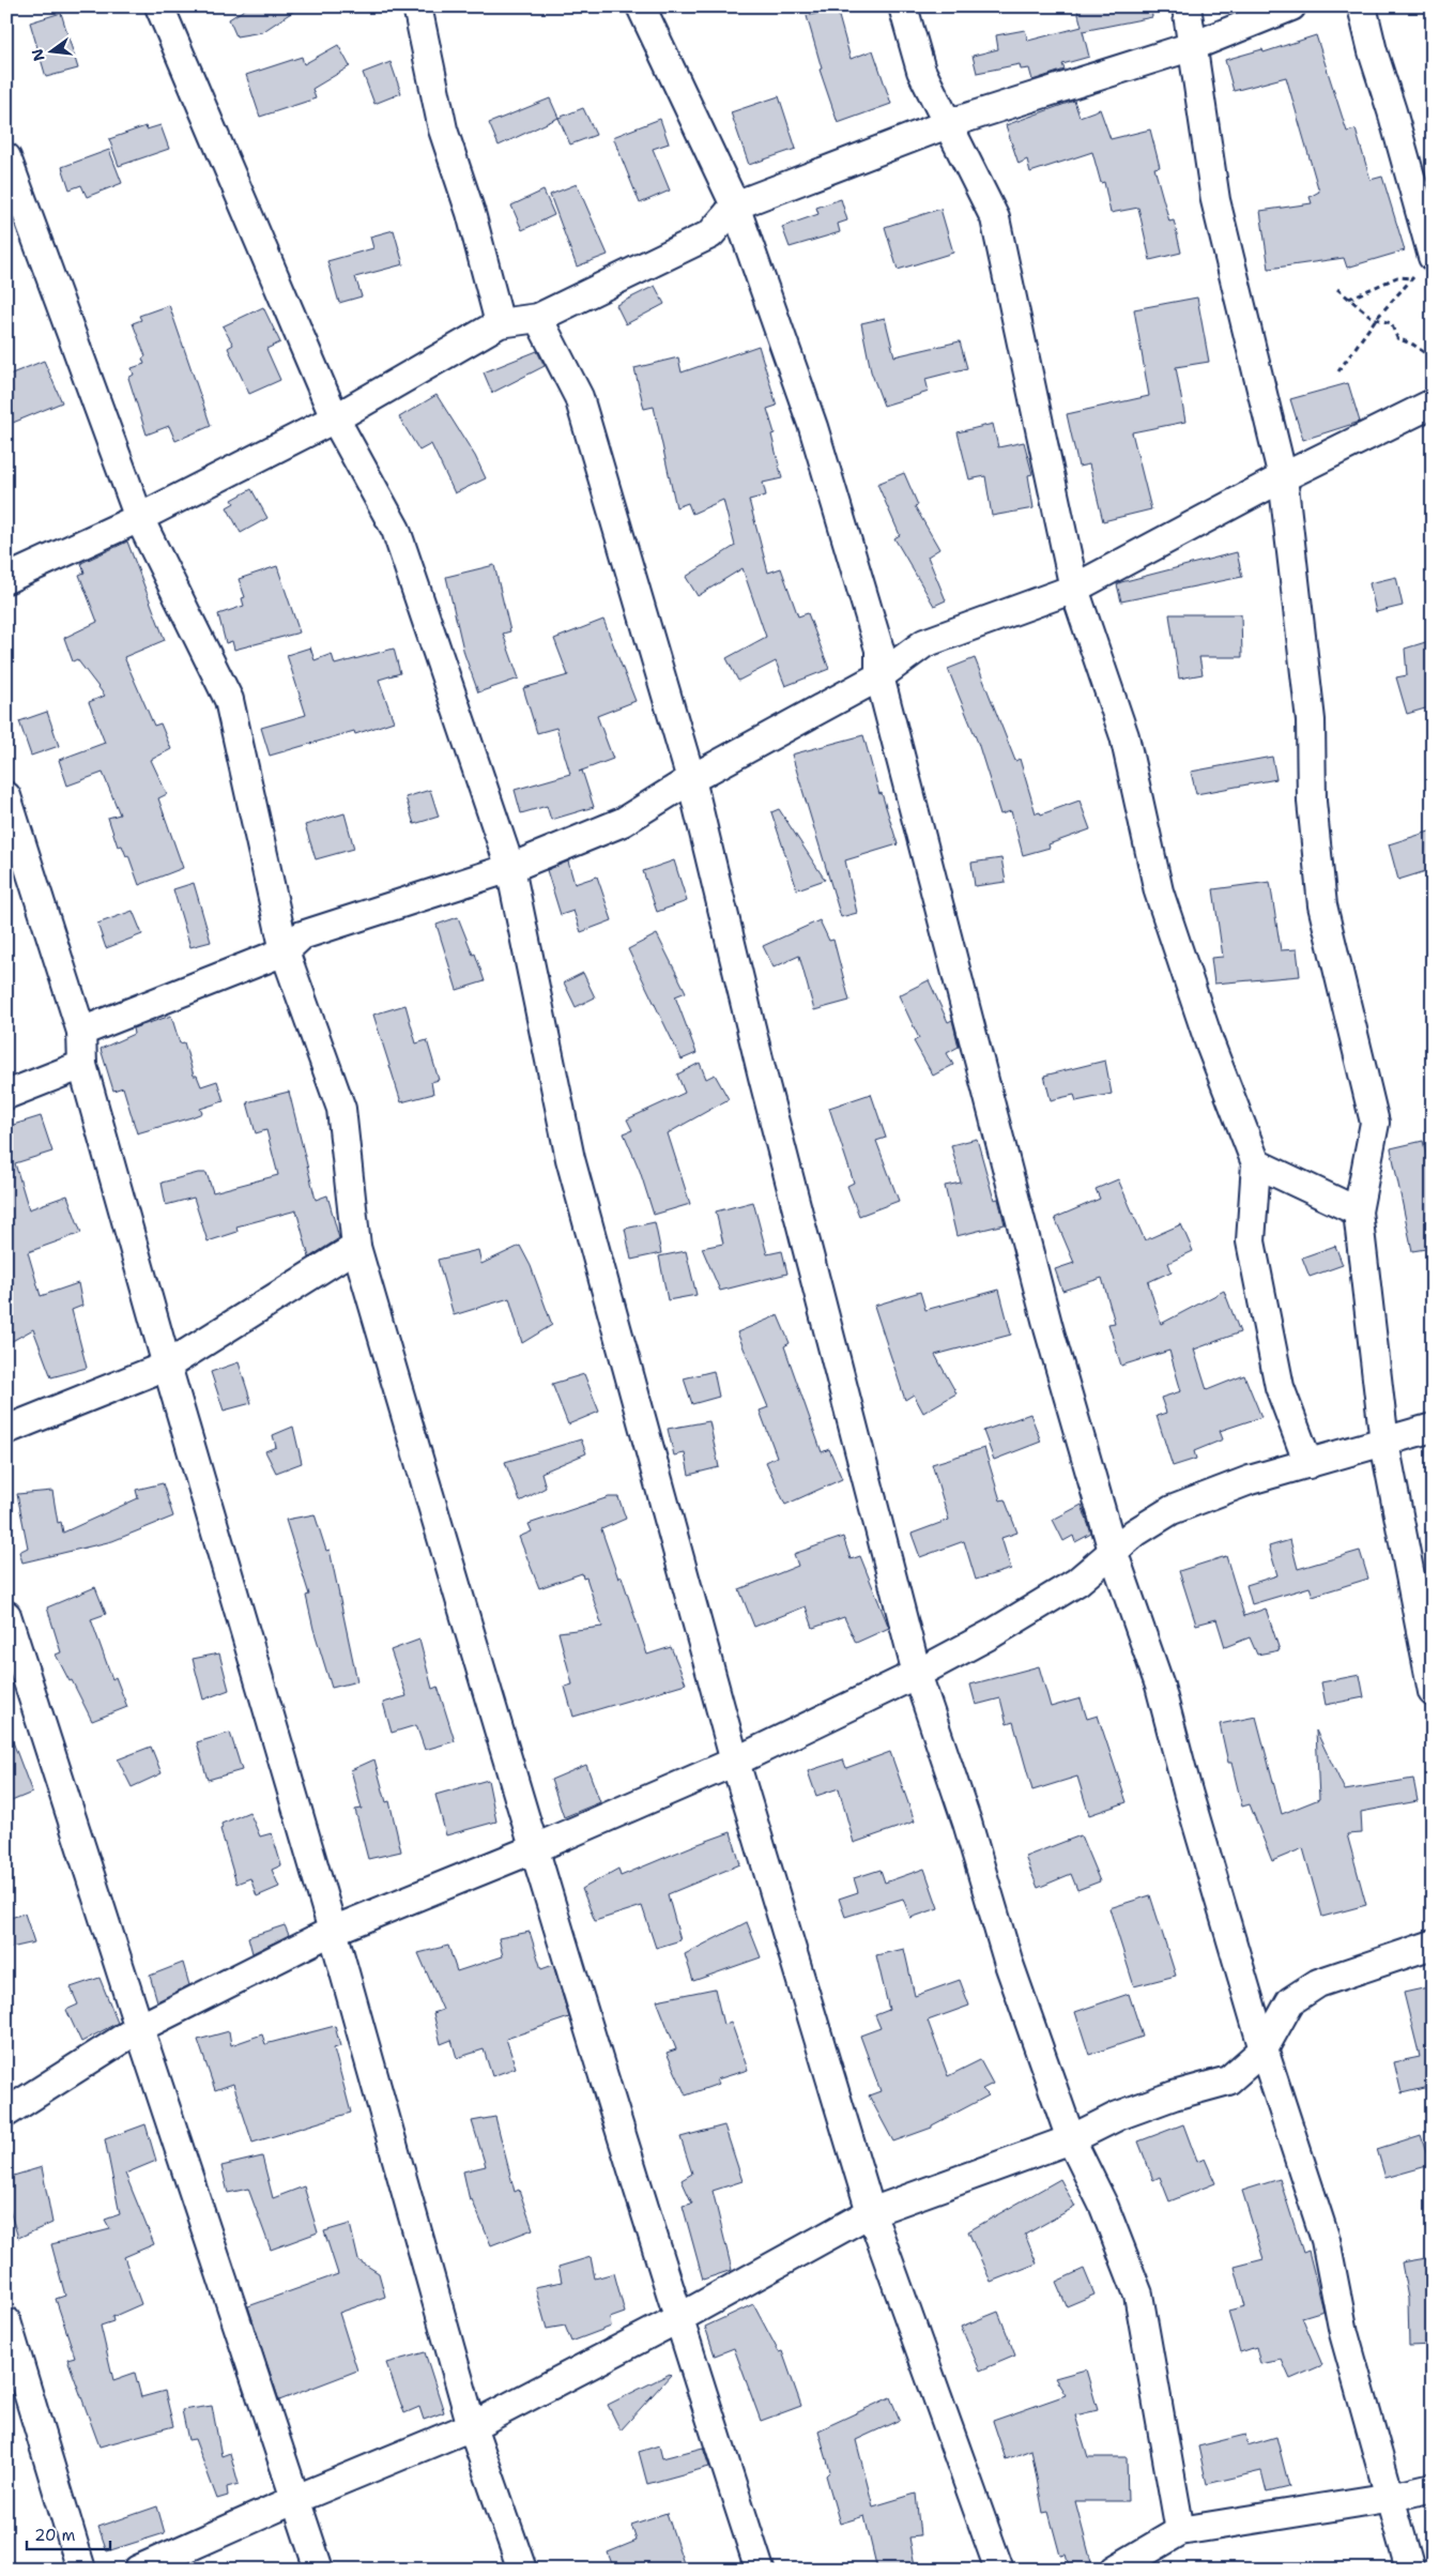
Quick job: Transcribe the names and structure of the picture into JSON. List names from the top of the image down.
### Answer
{
  "scale_bar": "20 m",
  "north": "left"
}
